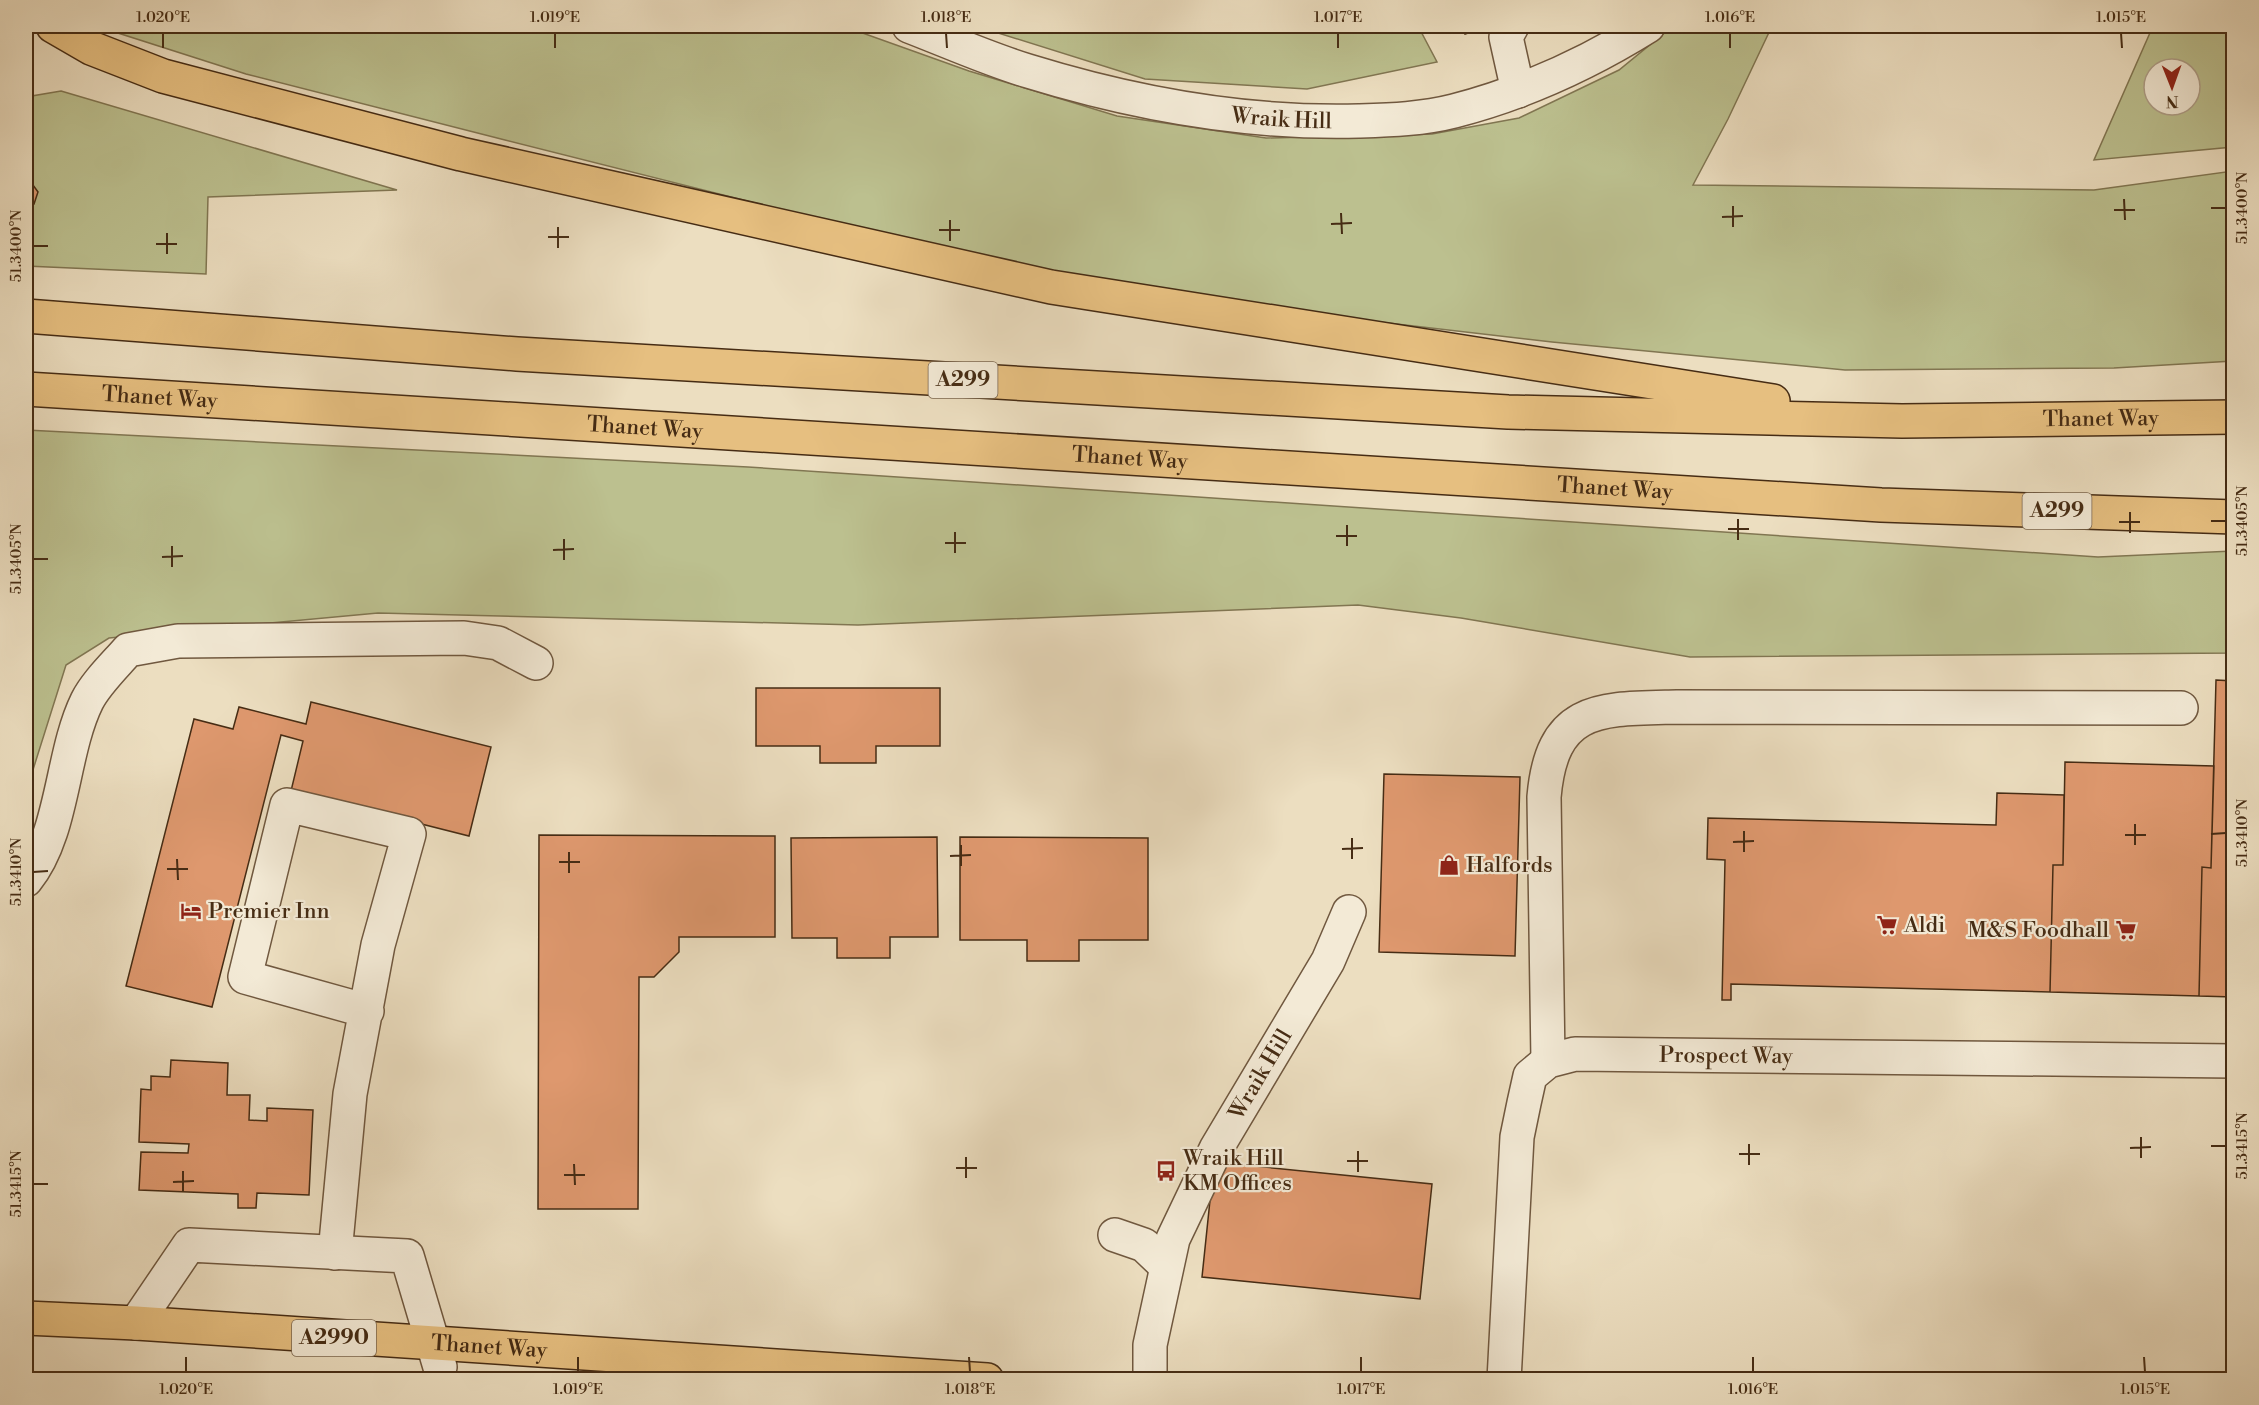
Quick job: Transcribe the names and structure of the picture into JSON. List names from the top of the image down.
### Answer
{
  "streets": {
    "main road": ["A299", "Thanet Way", "A2990"],
    "street": ["Wraik Hill", "Prospect Way"]
  },
  "places": {
    "shop": ["Halfords"],
    "hotel": ["Premier Inn"],
    "supermarket": ["Aldi", "M&S Foodhall"],
    "bus stop": ["Wraik Hill KM Offices"]
  },
  "north": "bottom",
  "coordinates": [
    "1.020°E",
    "1.019°E",
    "1.018°E",
    "1.017°E",
    "1.016°E",
    "1.015°E",
    "51.3400°N",
    "51.3405°N",
    "51.3410°N",
    "51.3415°N"
  ]
}
